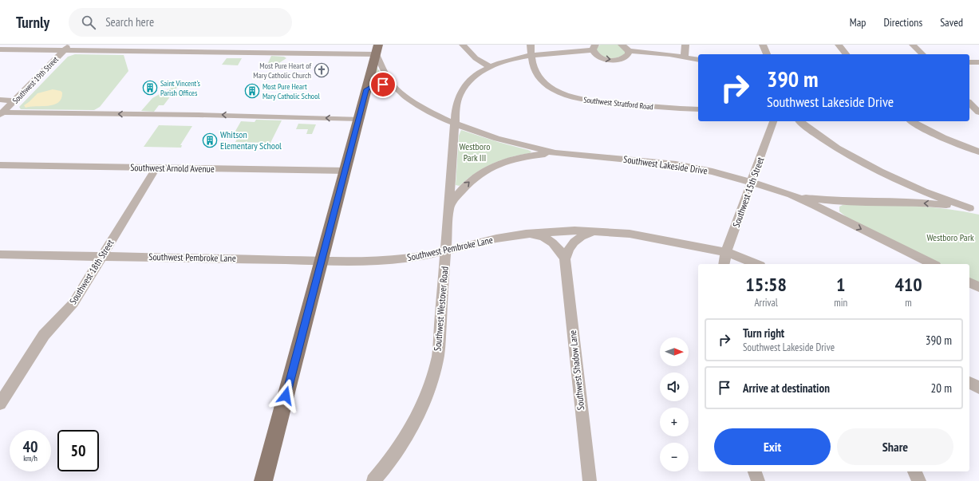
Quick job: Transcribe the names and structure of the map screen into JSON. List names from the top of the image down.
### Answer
{
  "streets": {
    "street": [
      "Southwest 19th Street",
      "Southwest Stratford Road",
      "Southwest Lakeside Drive",
      "Southwest Arnold Avenue",
      "Southwest 15th Street",
      "Southwest Pembroke Lane",
      "Southwest 18th Street",
      "Southwest Westover Road",
      "Southwest Shadow Lane"
    ]
  },
  "crossings": [
    ["Southwest Stratford Road", "Southwest Westover Road"],
    ["Southwest Lakeside Drive", "Southwest 15th Street"],
    ["Southwest Lakeside Drive", "Southwest Westover Road"],
    ["Southwest Arnold Avenue", "Southwest 18th Street"],
    ["Southwest 15th Street", "Southwest Pembroke Lane"],
    ["Southwest Pembroke Lane", "Southwest 18th Street"],
    ["Southwest Pembroke Lane", "Southwest Westover Road"],
    ["Southwest Pembroke Lane", "Southwest Shadow Lane"]
  ],
  "parks": ["Westboro Park III", "Westboro Park"],
  "places": {
    "church": ["Most Pure Heart of Mary Catholic Church"],
    "building": ["Saint Vincent's Parish Offices", "Most Pure Heart Mary Catholic School", "Whitson Elementary School"]
  },
  "north": "right",
  "page": {
    "header": "Turnly",
    "search": "Search here",
    "nav": ["Map", "Directions", "Saved"],
    "turn": ["390 m", "Southwest Lakeside Drive"],
    "eta": [
      "15:58",
      "Arrival",
      "1",
      "min",
      "410",
      "m"
    ],
    "list": [
      {
        "name": "Turn right",
        "note": "Southwest Lakeside Drive",
        "value": "390 m"
      },
      {
        "name": "Arrive at destination",
        "value": "20 m"
      }
    ],
    "map_buttons": ["+", "−"],
    "buttons": ["Exit", "Share"],
    "speed": "40 km/h",
    "limit": "50"
  }
}
